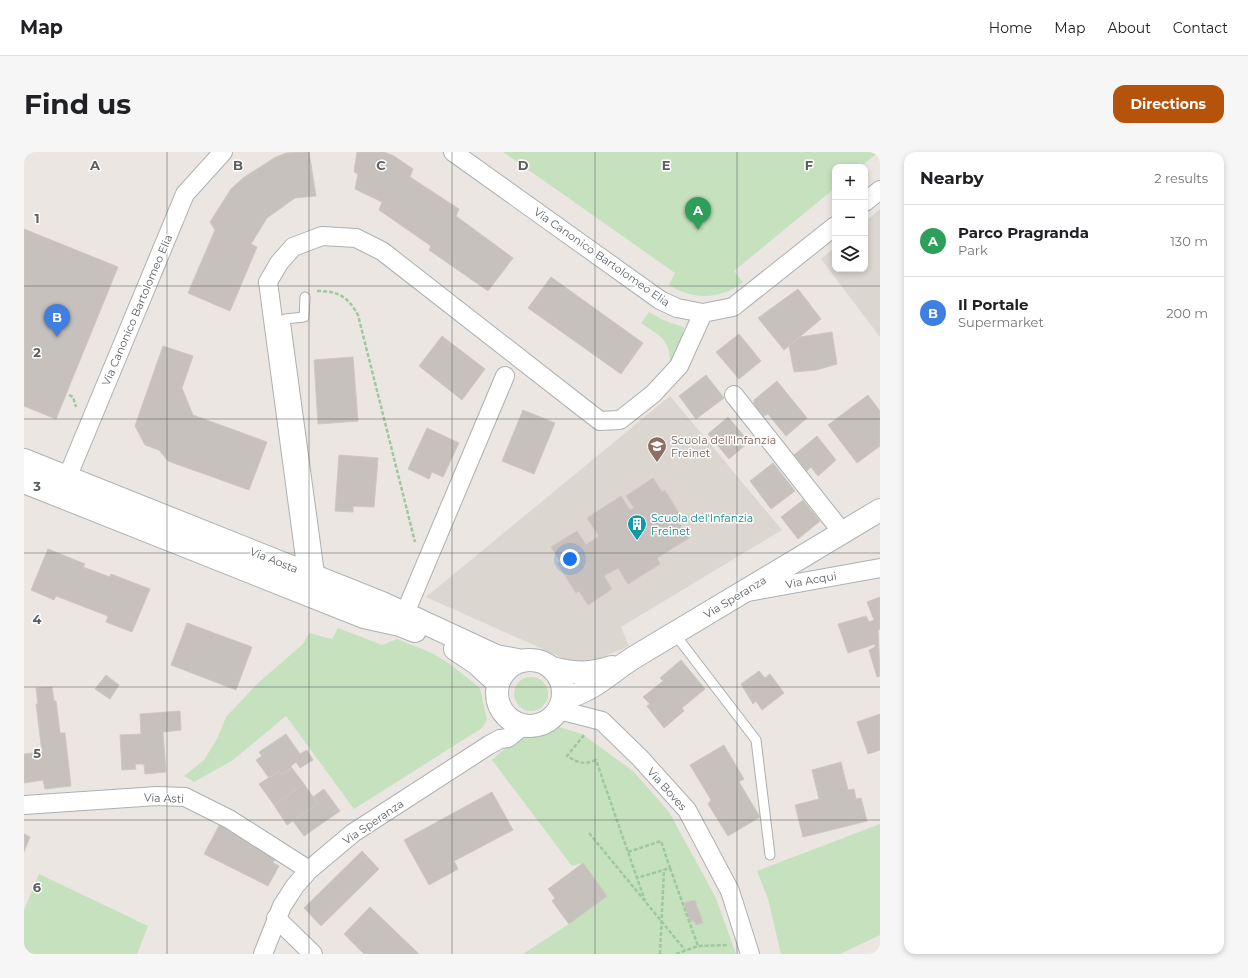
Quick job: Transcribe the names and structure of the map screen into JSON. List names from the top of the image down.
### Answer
{
  "streets": {
    "street": [
      "Via Canonico Bartolomeo Elia",
      "Via Aosta",
      "Via Acqui",
      "Via Speranza",
      "Via Boves",
      "Via Asti"
    ]
  },
  "crossings": [
    ["Via Canonico Bartolomeo Elia", "Via Aosta"],
    ["Via Aosta", "Via Speranza"],
    ["Via Aosta", "Via Boves"],
    ["Via Acqui", "Via Speranza"],
    ["Via Speranza", "Via Boves"],
    ["Via Speranza", "Via Asti"]
  ],
  "places": {
    "school or university": ["Scuola dell'Infanzia Freinet"],
    "building": ["Scuola del'Infanzia Freinet"]
  },
  "page": {
    "header": "Map",
    "nav": [
      "Home",
      "Map",
      "About",
      "Contact"
    ],
    "buttons": "Directions",
    "title": "Find us",
    "heading": ["Nearby", "2 results"],
    "map_buttons": ["+", "−"],
    "pins": ["A", "B"],
    "list": [
      {
        "mark": "A",
        "name": "Parco Pragranda",
        "note": "Park",
        "value": "130 m"
      },
      {
        "mark": "B",
        "name": "Il Portale",
        "note": "Supermarket",
        "value": "200 m"
      }
    ]
  },
  "grid": {
    "columns": [
      "A",
      "B",
      "C",
      "D",
      "E",
      "F"
    ],
    "rows": [
      "1",
      "2",
      "3",
      "4",
      "5",
      "6"
    ]
  }
}
